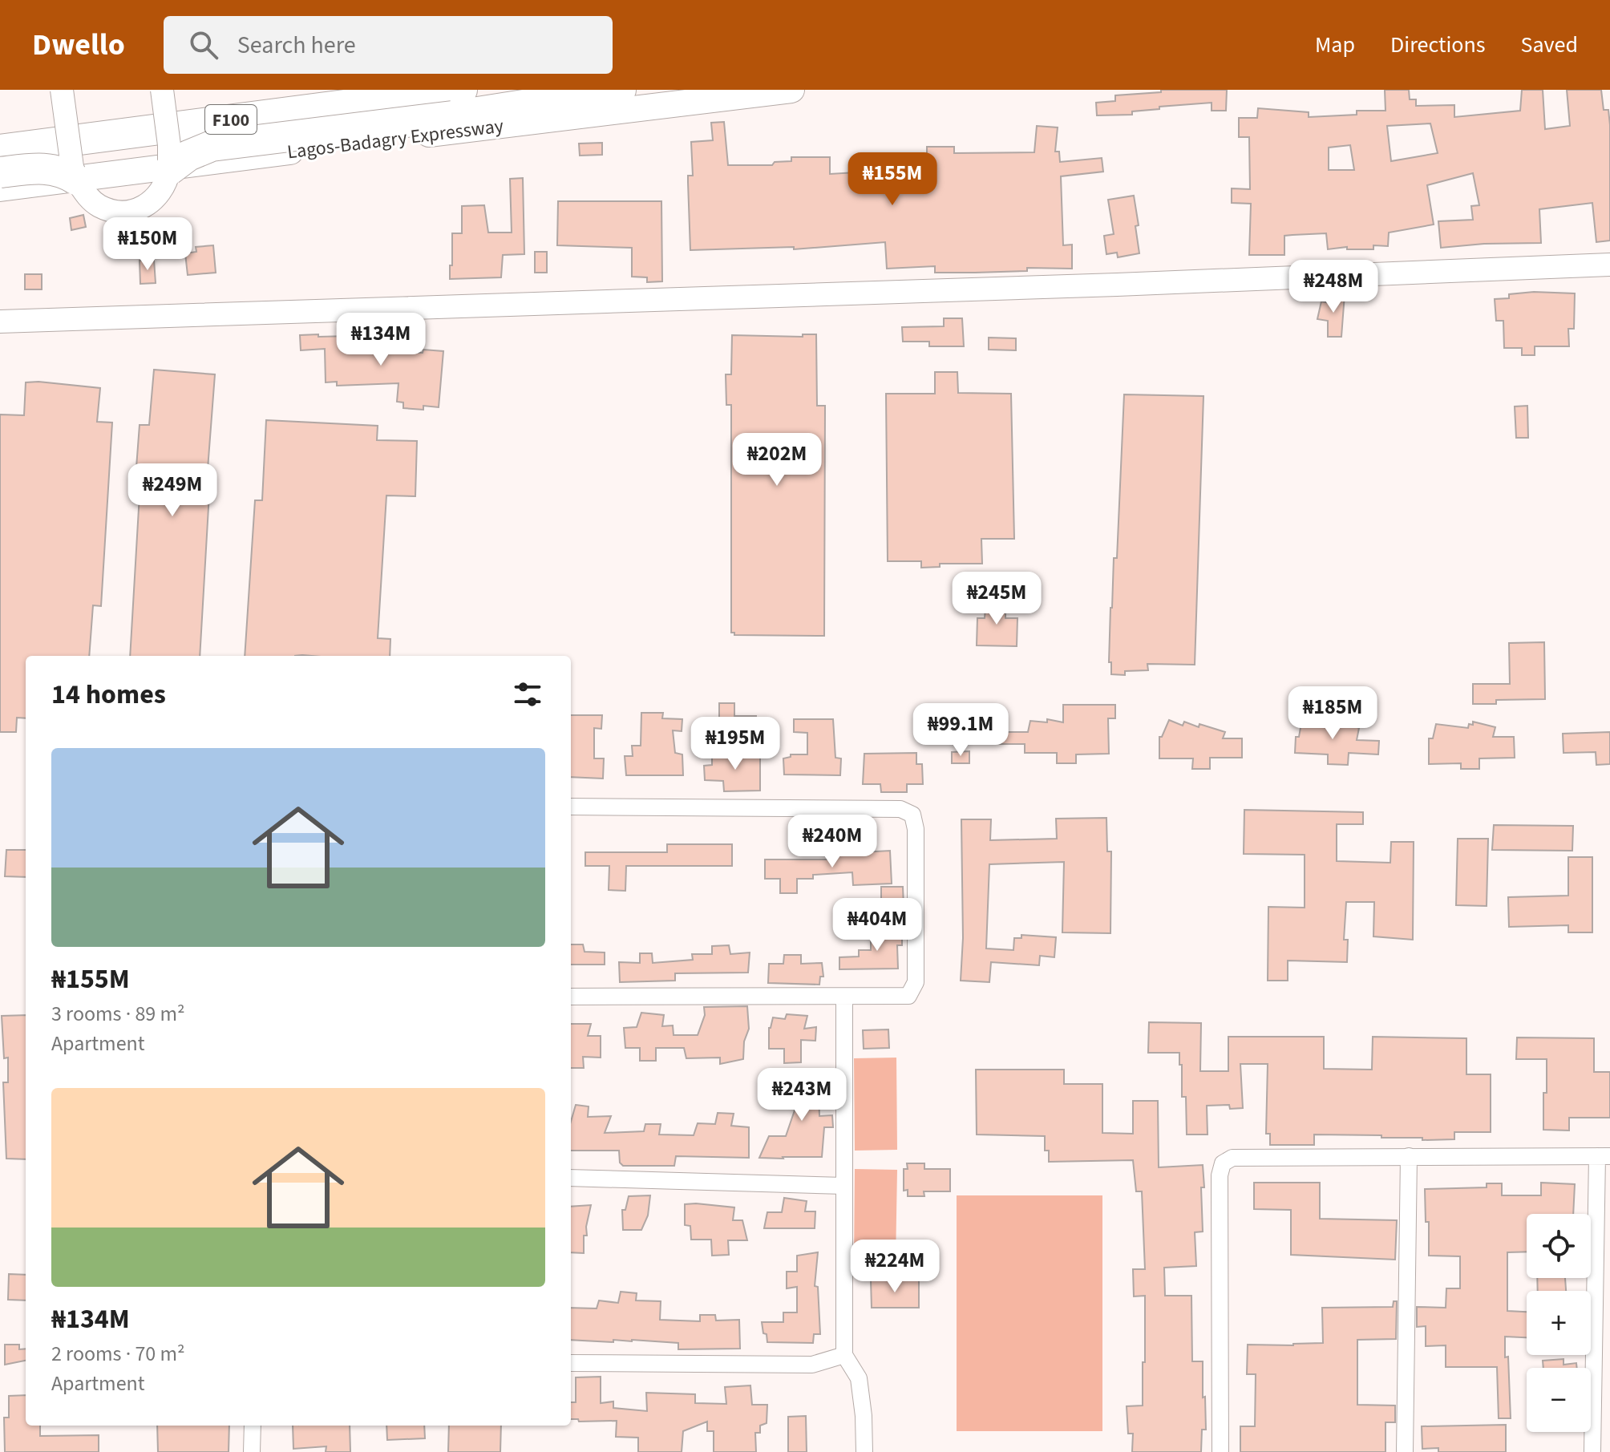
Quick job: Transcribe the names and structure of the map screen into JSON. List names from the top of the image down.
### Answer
{
  "streets": {
    "highway": ["F100", "Lagos-Badagry Expressway"]
  },
  "page": {
    "header": "Dwello",
    "search": "Search here",
    "nav": ["Map", "Directions", "Saved"],
    "price": [
      "₦155M",
      "₦150M",
      "₦248M",
      "₦134M",
      "₦202M",
      "₦249M",
      "₦245M",
      "₦185M",
      "₦99.1M",
      "₦195M",
      "₦240M",
      "₦404M",
      "₦243M",
      "₦224M"
    ],
    "heading": "14 homes",
    "list": [
      {
        "name": "₦155M",
        "note": "3 rooms · 89 m² · Apartment"
      },
      {
        "name": "₦134M",
        "note": "2 rooms · 70 m² · Apartment"
      }
    ],
    "map_buttons": ["+", "−"]
  }
}
